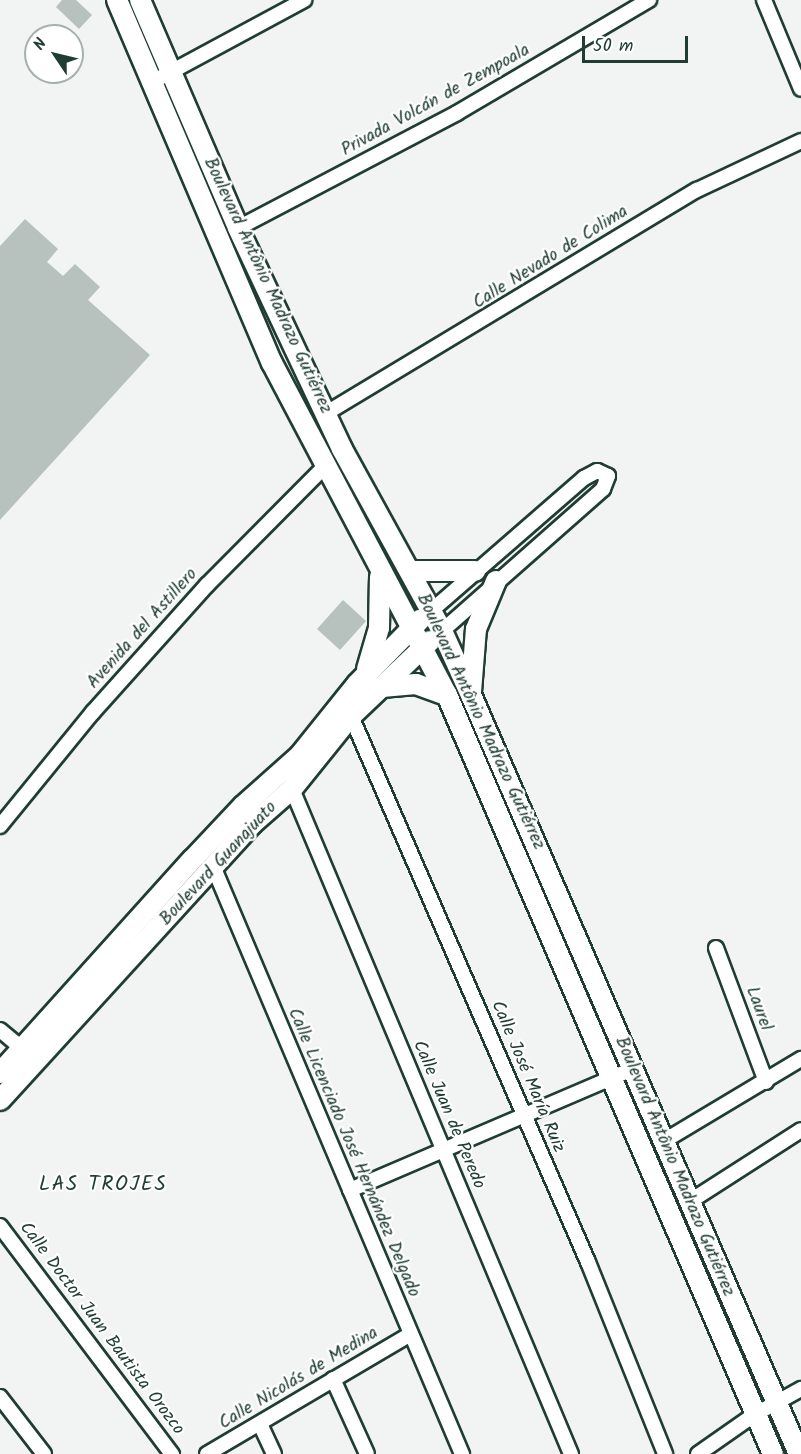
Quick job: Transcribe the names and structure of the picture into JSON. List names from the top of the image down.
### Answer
{
  "streets": {
    "street": [
      "Privada Volcán de Zempoala",
      "Calle Nevado de Colima",
      "Boulevard Antônio Madrazo Gutiérrez",
      "Avenida del Astillero",
      "Boulevard Guanajuato",
      "Laurel",
      "Calle José María Ruiz",
      "Calle Juan de Peredo",
      "Calle Licenciado José Hernández Delgado",
      "Calle Doctor Juan Bautista Orozco",
      "Calle Nicolás de Medina"
    ]
  },
  "crossings": [
    ["Privada Volcán de Zempoala", "Boulevard Antônio Madrazo Gutiérrez"],
    ["Calle Nevado de Colima", "Boulevard Antônio Madrazo Gutiérrez"],
    ["Boulevard Antônio Madrazo Gutiérrez", "Avenida del Astillero"],
    ["Boulevard Antônio Madrazo Gutiérrez", "Boulevard Guanajuato"],
    ["Boulevard Guanajuato", "Calle José María Ruiz"],
    ["Boulevard Guanajuato", "Calle Juan de Peredo"],
    ["Boulevard Guanajuato", "Calle Licenciado José Hernández Delgado"],
    ["Calle Licenciado José Hernández Delgado", "Calle Nicolás de Medina"]
  ],
  "districts": ["LAS TROJES"],
  "scale_bar": "50 m",
  "north": "top left"
}
